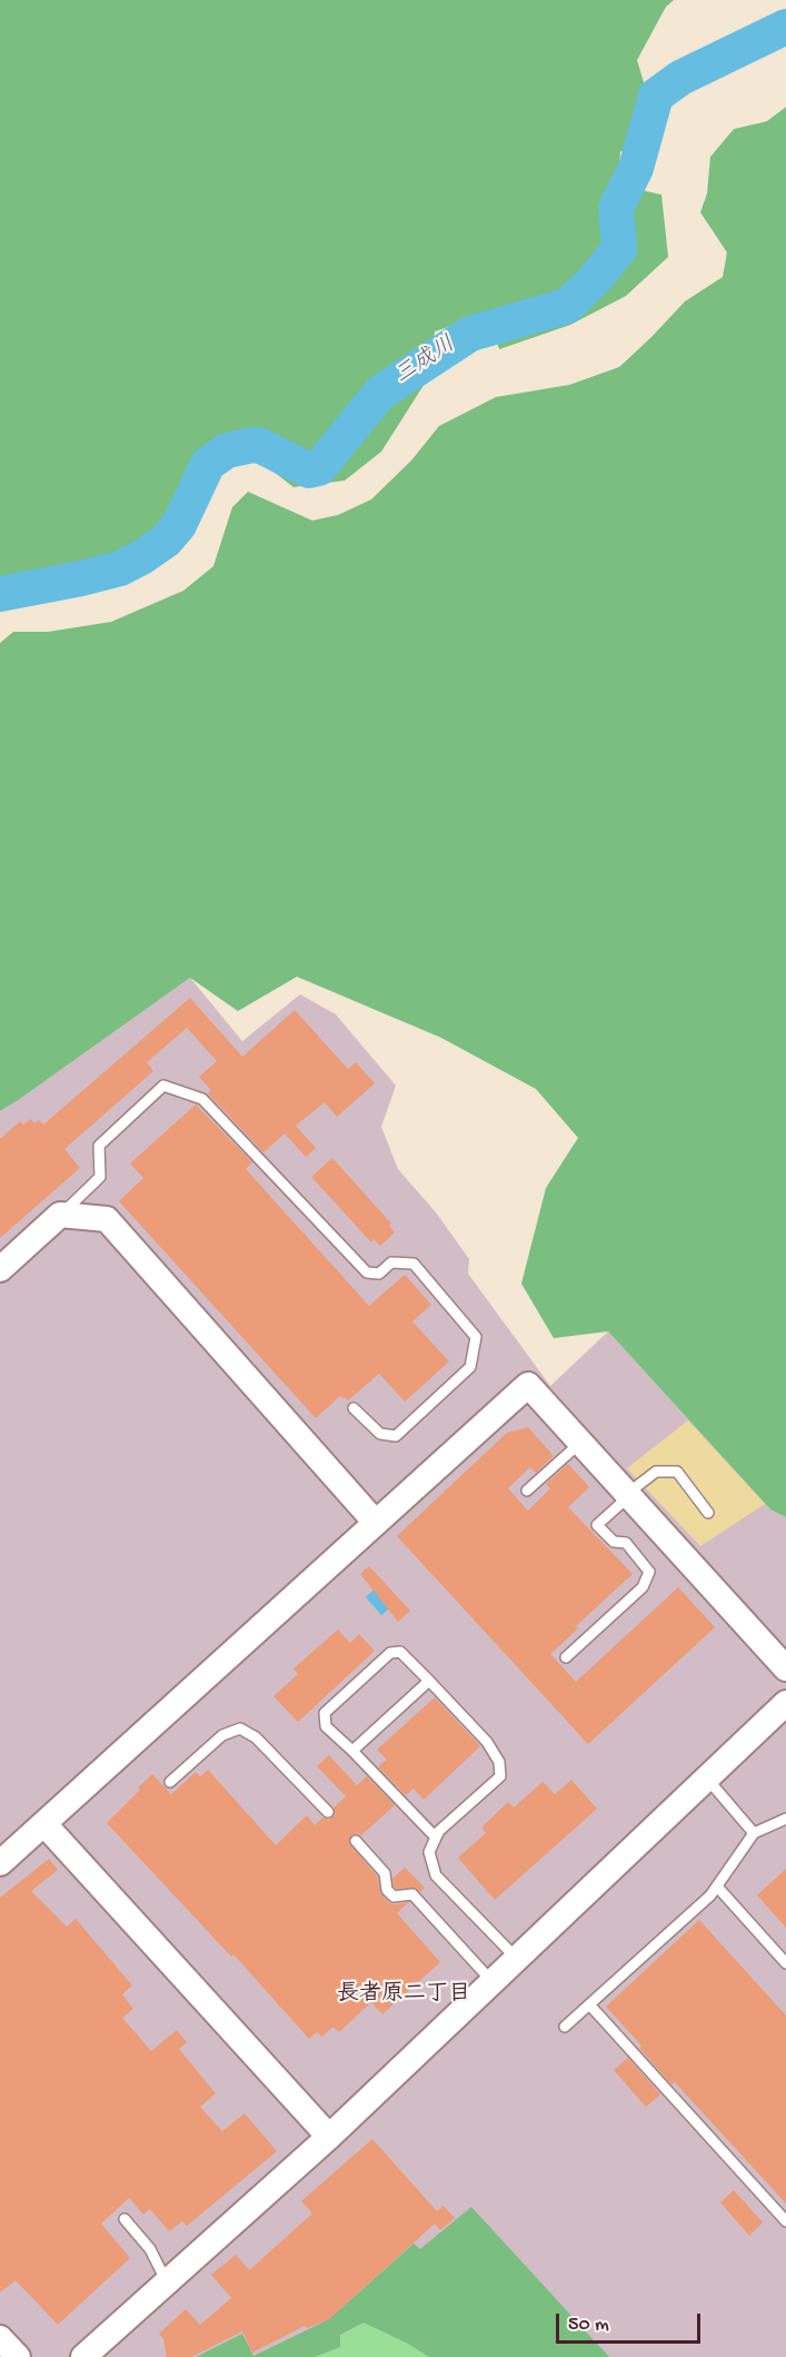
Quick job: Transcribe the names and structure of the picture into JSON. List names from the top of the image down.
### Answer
{
  "districts": ["長者原二丁目"],
  "water": ["三成川"],
  "scale_bar": "50 m"
}
